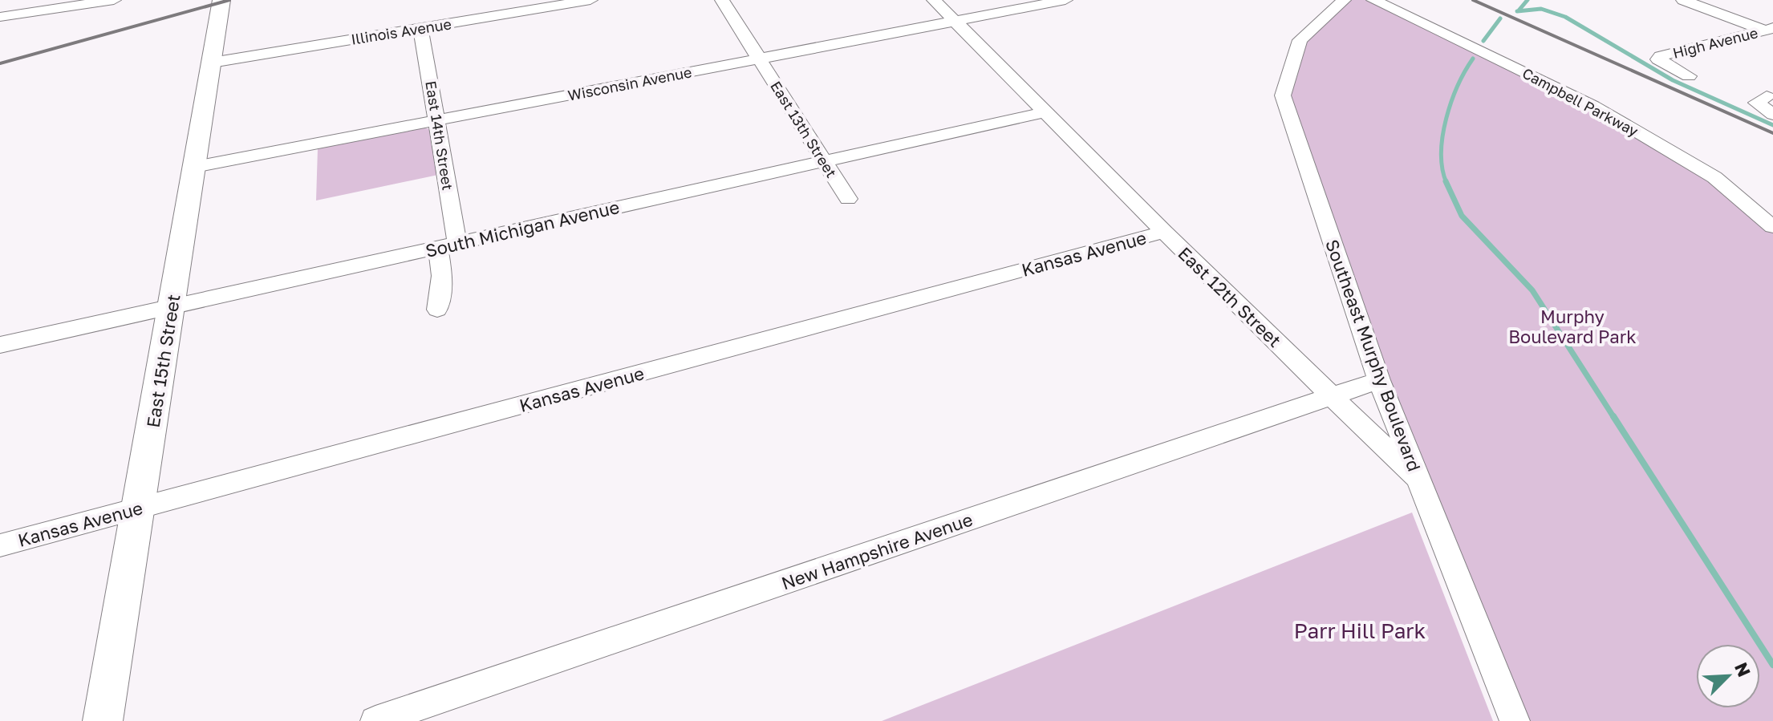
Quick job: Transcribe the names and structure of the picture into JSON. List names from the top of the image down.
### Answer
{
  "streets": {
    "main road": ["East 15th Street"],
    "street": [
      "Illinois Avenue",
      "High Avenue",
      "Wisconsin Avenue",
      "Campbell Parkway",
      "East 13th Street",
      "East 14th Street",
      "South Michigan Avenue",
      "Kansas Avenue",
      "East 12th Street",
      "Southeast Murphy Boulevard",
      "New Hampshire Avenue"
    ]
  },
  "crossings": [
    ["Illinois Avenue", "East 14th Street"],
    ["Illinois Avenue", "East 15th Street"],
    ["Wisconsin Avenue", "East 13th Street"],
    ["Wisconsin Avenue", "East 14th Street"],
    ["Wisconsin Avenue", "East 12th Street"],
    ["Wisconsin Avenue", "East 15th Street"],
    ["East 13th Street", "South Michigan Avenue"],
    ["East 14th Street", "South Michigan Avenue"],
    ["South Michigan Avenue", "East 12th Street"],
    ["South Michigan Avenue", "East 15th Street"],
    ["Kansas Avenue", "East 12th Street"],
    ["Kansas Avenue", "East 15th Street"],
    ["East 12th Street", "Southeast Murphy Boulevard"],
    ["East 12th Street", "New Hampshire Avenue"],
    ["Southeast Murphy Boulevard", "New Hampshire Avenue"]
  ],
  "parks": ["Murphy Boulevard Park", "Parr Hill Park"],
  "north": "top right"
}
